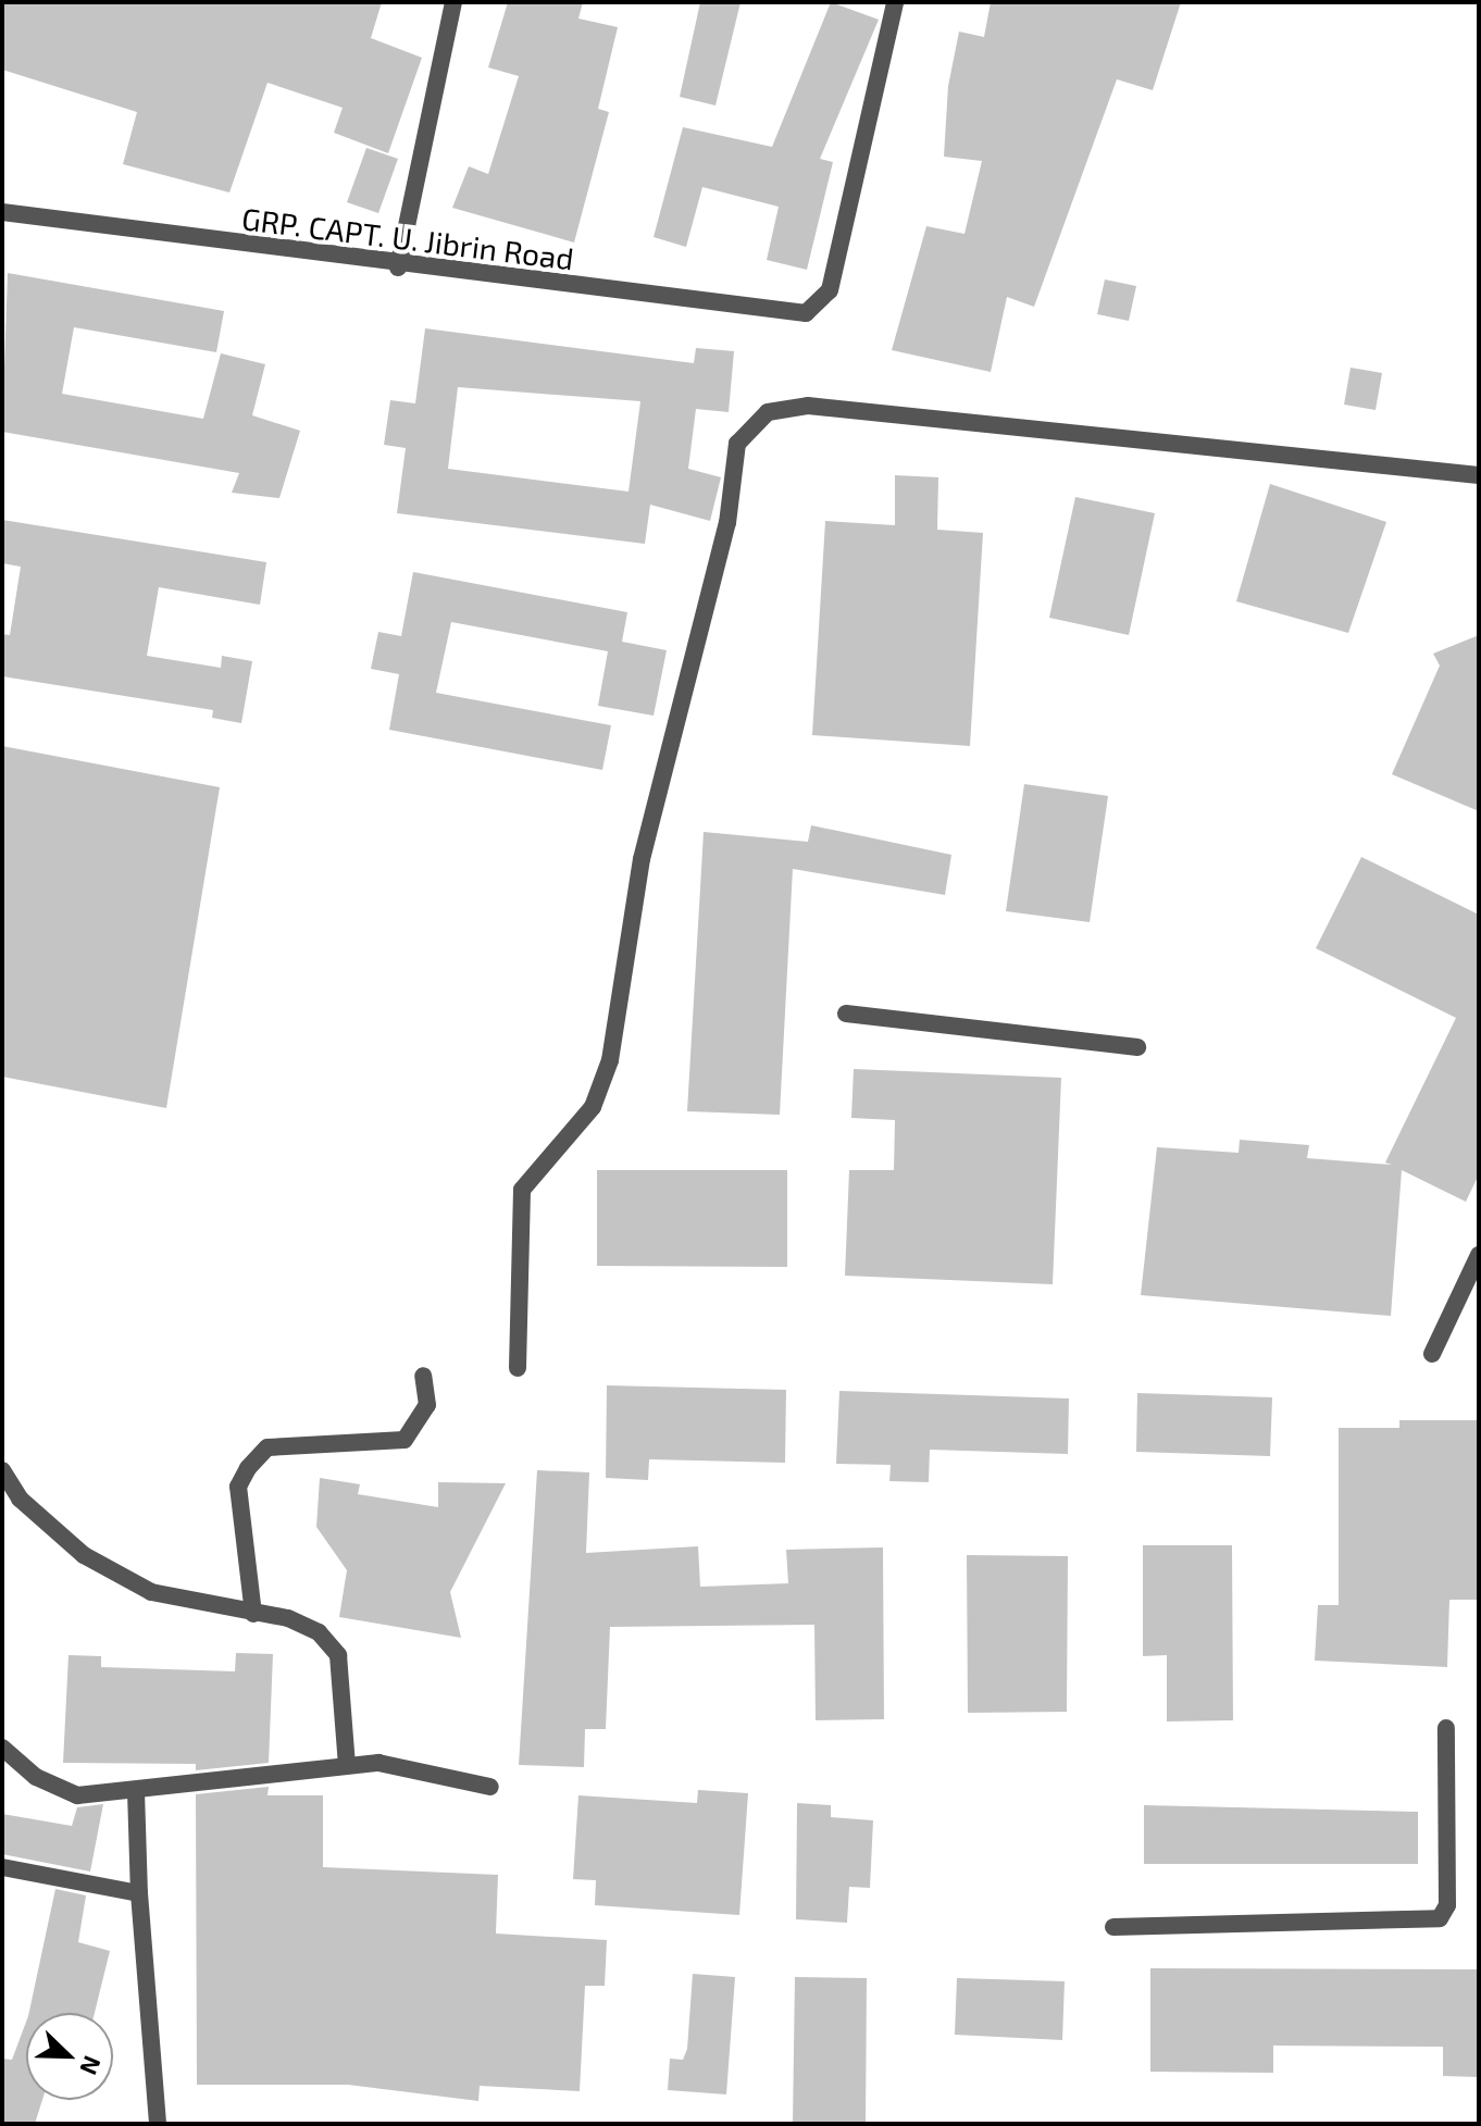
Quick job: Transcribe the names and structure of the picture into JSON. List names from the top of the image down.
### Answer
{
  "streets": {
    "street": ["GRP. CAPT. U. Jibrin Road"]
  },
  "north": "bottom right"
}
